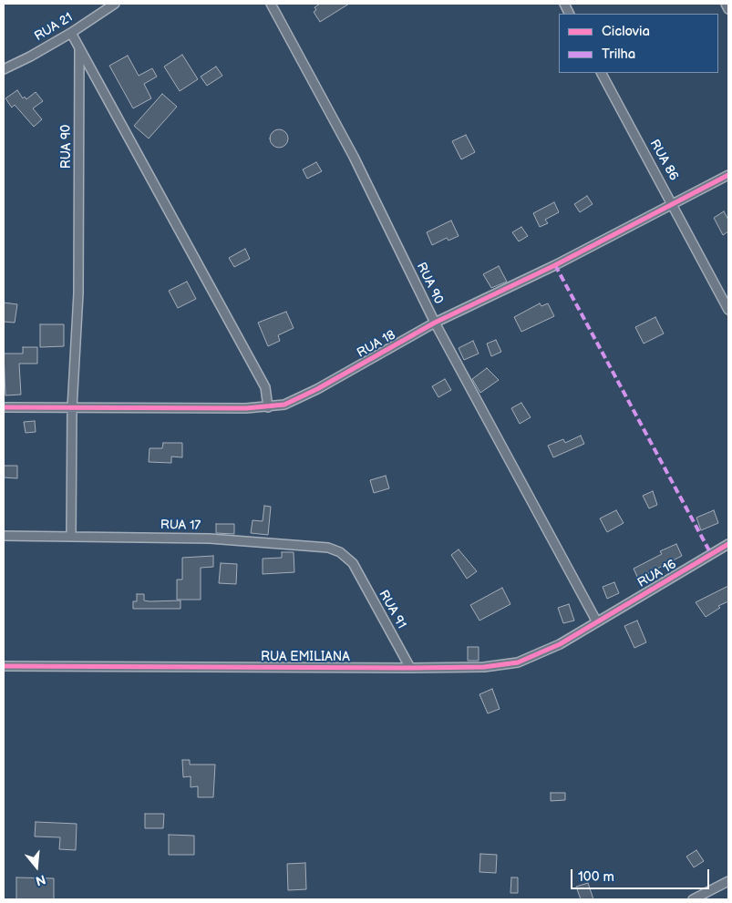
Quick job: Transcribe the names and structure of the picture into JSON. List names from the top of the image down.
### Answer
{
  "streets": {
    "street": [
      "RUA 21",
      "RUA 90",
      "RUA 86",
      "RUA 18",
      "RUA 17",
      "RUA 16",
      "RUA 91",
      "RUA EMILIANA"
    ]
  },
  "crossings": [
    ["RUA 90", "RUA 18"],
    ["RUA 90", "RUA 17"],
    ["RUA 90", "RUA 16"],
    ["RUA 90", "RUA EMILIANA"],
    ["RUA 86", "RUA 18"],
    ["RUA 17", "RUA 91"],
    ["RUA 16", "RUA EMILIANA"],
    ["RUA 91", "RUA EMILIANA"]
  ],
  "legend": ["Ciclovia", "Trilha"],
  "scale_bar": "100 m",
  "north": "bottom"
}
